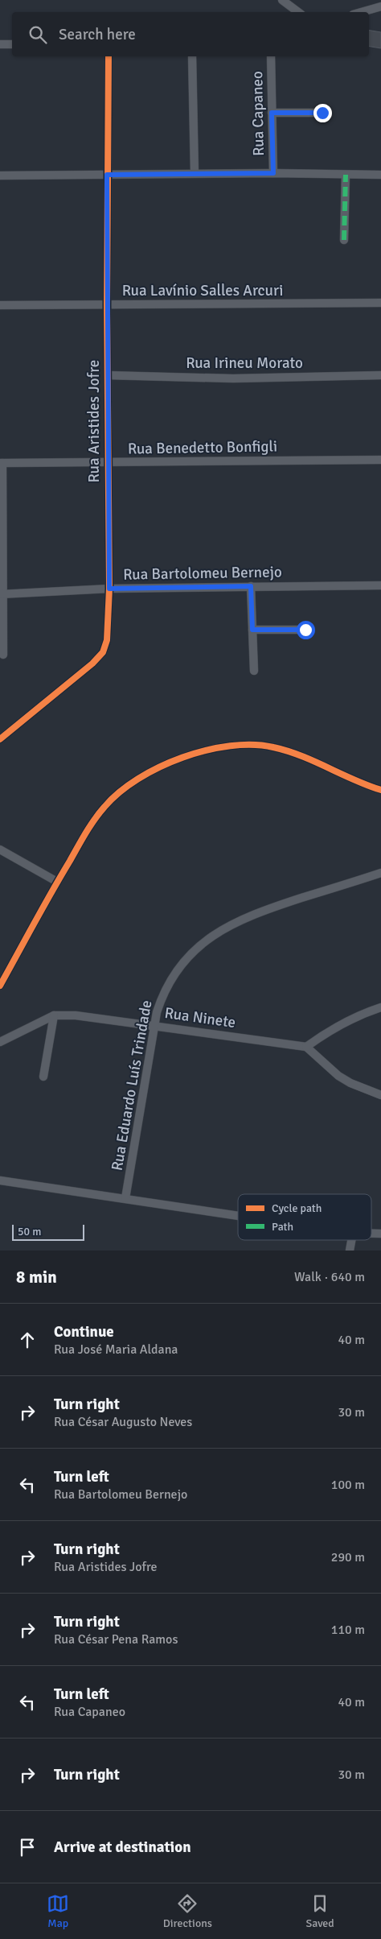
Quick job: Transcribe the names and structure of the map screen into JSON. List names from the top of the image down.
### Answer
{
  "streets": {
    "street": [
      "Rua Capaneo",
      "Rua Lavínio Salles Arcuri",
      "Rua Irineu Morato",
      "Rua Aristides Jofre",
      "Rua Benedetto Bonfigli",
      "Rua Bartolomeu Bernejo",
      "Rua Ninete",
      "Rua Eduardo Luís Trindade"
    ]
  },
  "crossings": [
    ["Rua Lavínio Salles Arcuri", "Rua Aristides Jofre"],
    ["Rua Irineu Morato", "Rua Aristides Jofre"],
    ["Rua Aristides Jofre", "Rua Benedetto Bonfigli"],
    ["Rua Aristides Jofre", "Rua Bartolomeu Bernejo"],
    ["Rua Ninete", "Rua Eduardo Luís Trindade"]
  ],
  "legend": ["Cycle path", "Path"],
  "scale_bar": "50 m",
  "page": {
    "search": "Search here",
    "scale": "50 m",
    "heading": ["8 min", "Walk · 640 m"],
    "list": [
      ["Continue", "Rua José Maria Aldana", "40 m"],
      ["Turn right", "Rua César Augusto Neves", "30 m"],
      ["Turn left", "Rua Bartolomeu Bernejo", "100 m"],
      ["Turn right", "Rua Aristides Jofre", "290 m"],
      ["Turn right", "Rua César Pena Ramos", "110 m"],
      ["Turn left", "Rua Capaneo", "40 m"],
      ["Turn right", "30 m"],
      "Arrive at destination"
    ],
    "nav": ["Map", "Directions", "Saved"]
  }
}
